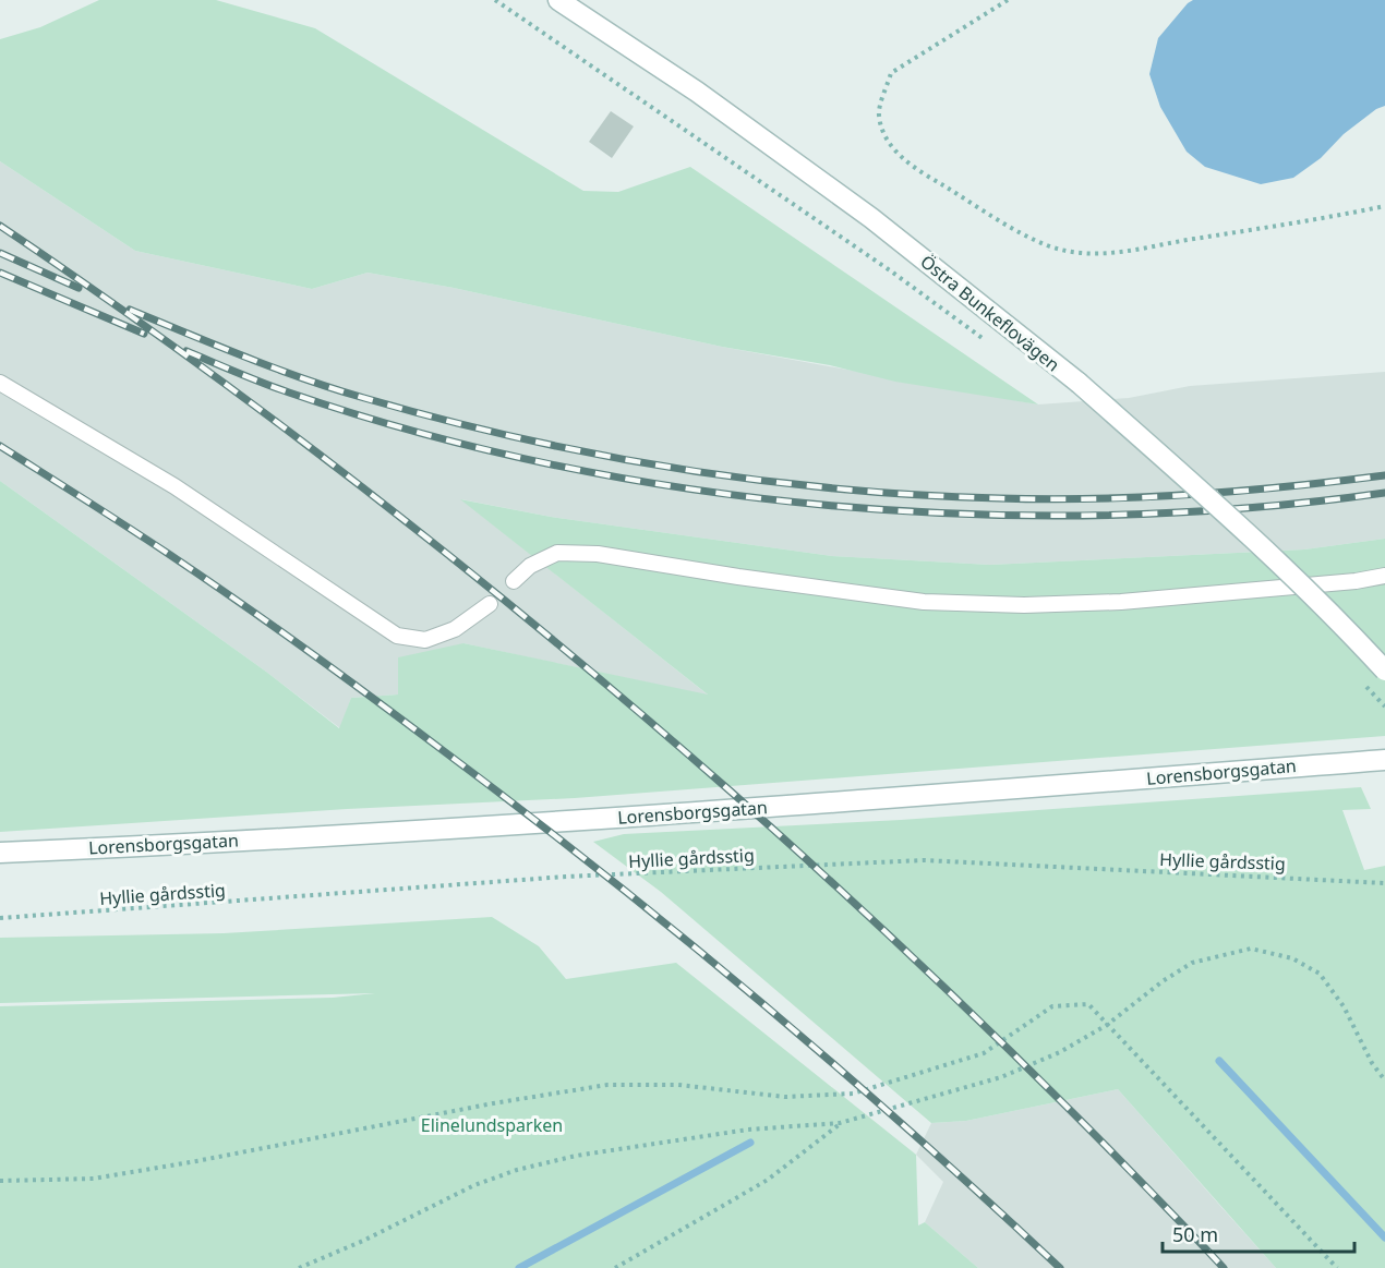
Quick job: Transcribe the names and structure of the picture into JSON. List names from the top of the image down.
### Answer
{
  "streets": {
    "main road": ["Östra Bunkeflovägen", "Lorensborgsgatan"],
    "path": ["Hyllie gårdsstig"]
  },
  "parks": ["Elinelundsparken"],
  "scale_bar": "50 m"
}
